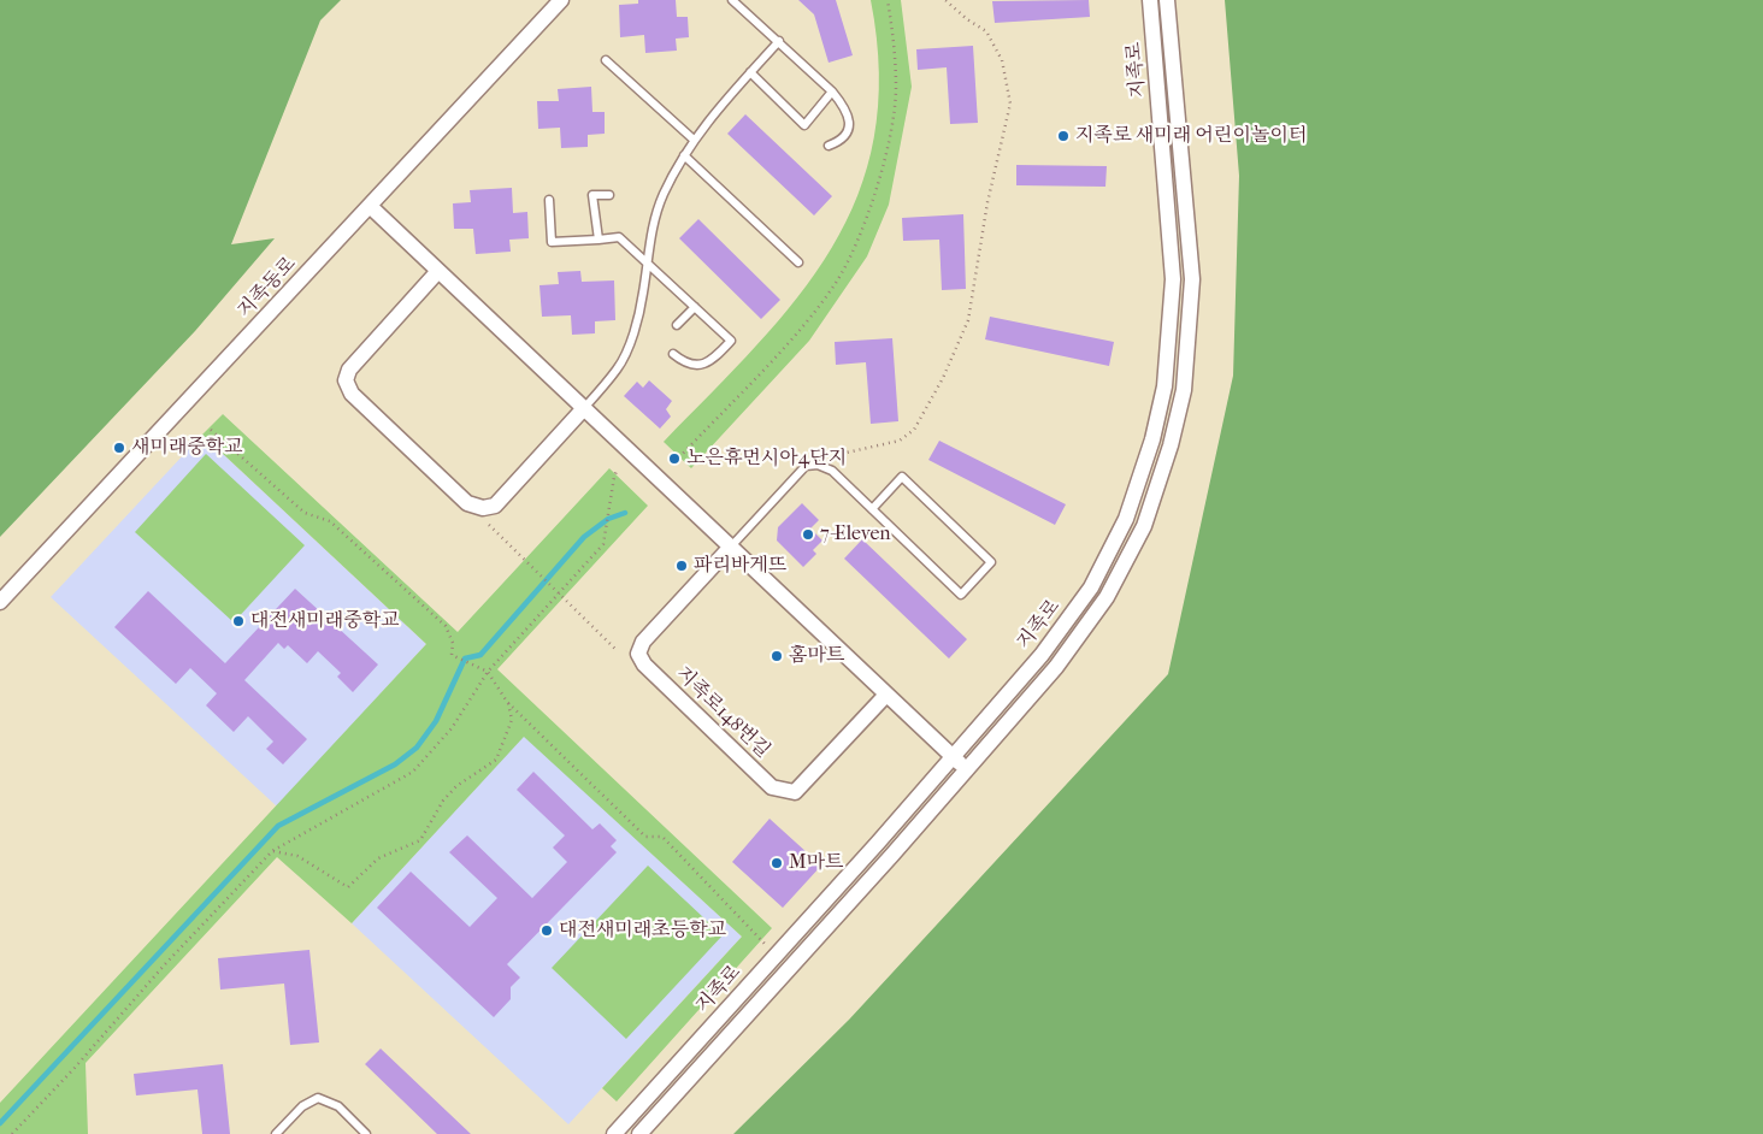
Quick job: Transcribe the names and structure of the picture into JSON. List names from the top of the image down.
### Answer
{
  "streets": {
    "street": ["지족로", "지족동로", "지족로148번길"]
  },
  "places": [
    "지족로 새미래 어린이놀이터",
    "새미래중학교",
    "노은휴먼시아4단지",
    "7-Eleven",
    "파리바게뜨",
    "대전새미래중학교",
    "홈마트",
    "M마트",
    "대전새미래초등학교"
  ]
}
